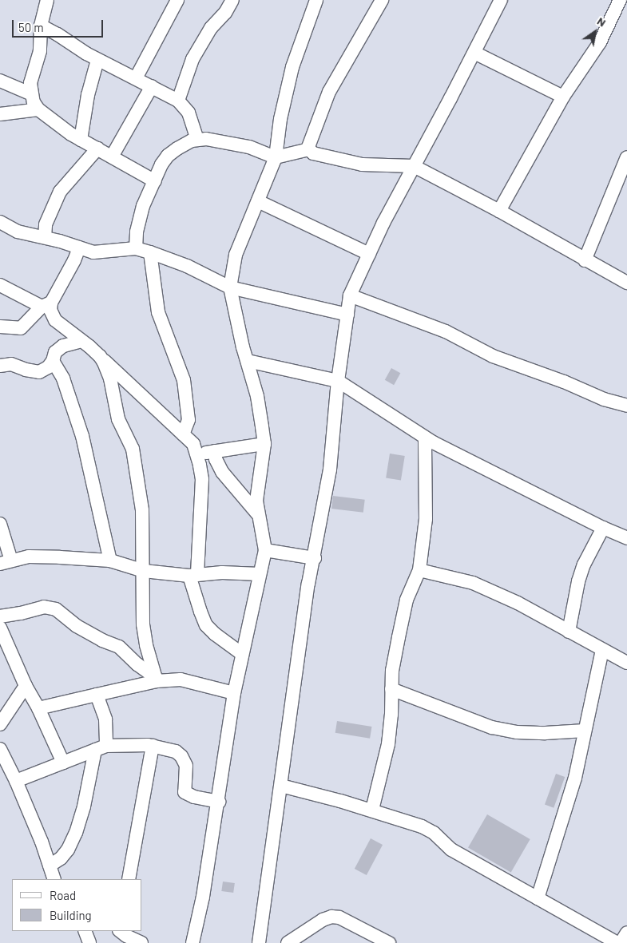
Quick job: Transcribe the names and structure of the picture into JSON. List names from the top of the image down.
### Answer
{
  "legend": ["Road", "Building"],
  "scale_bar": "50 m",
  "north": "top right"
}
